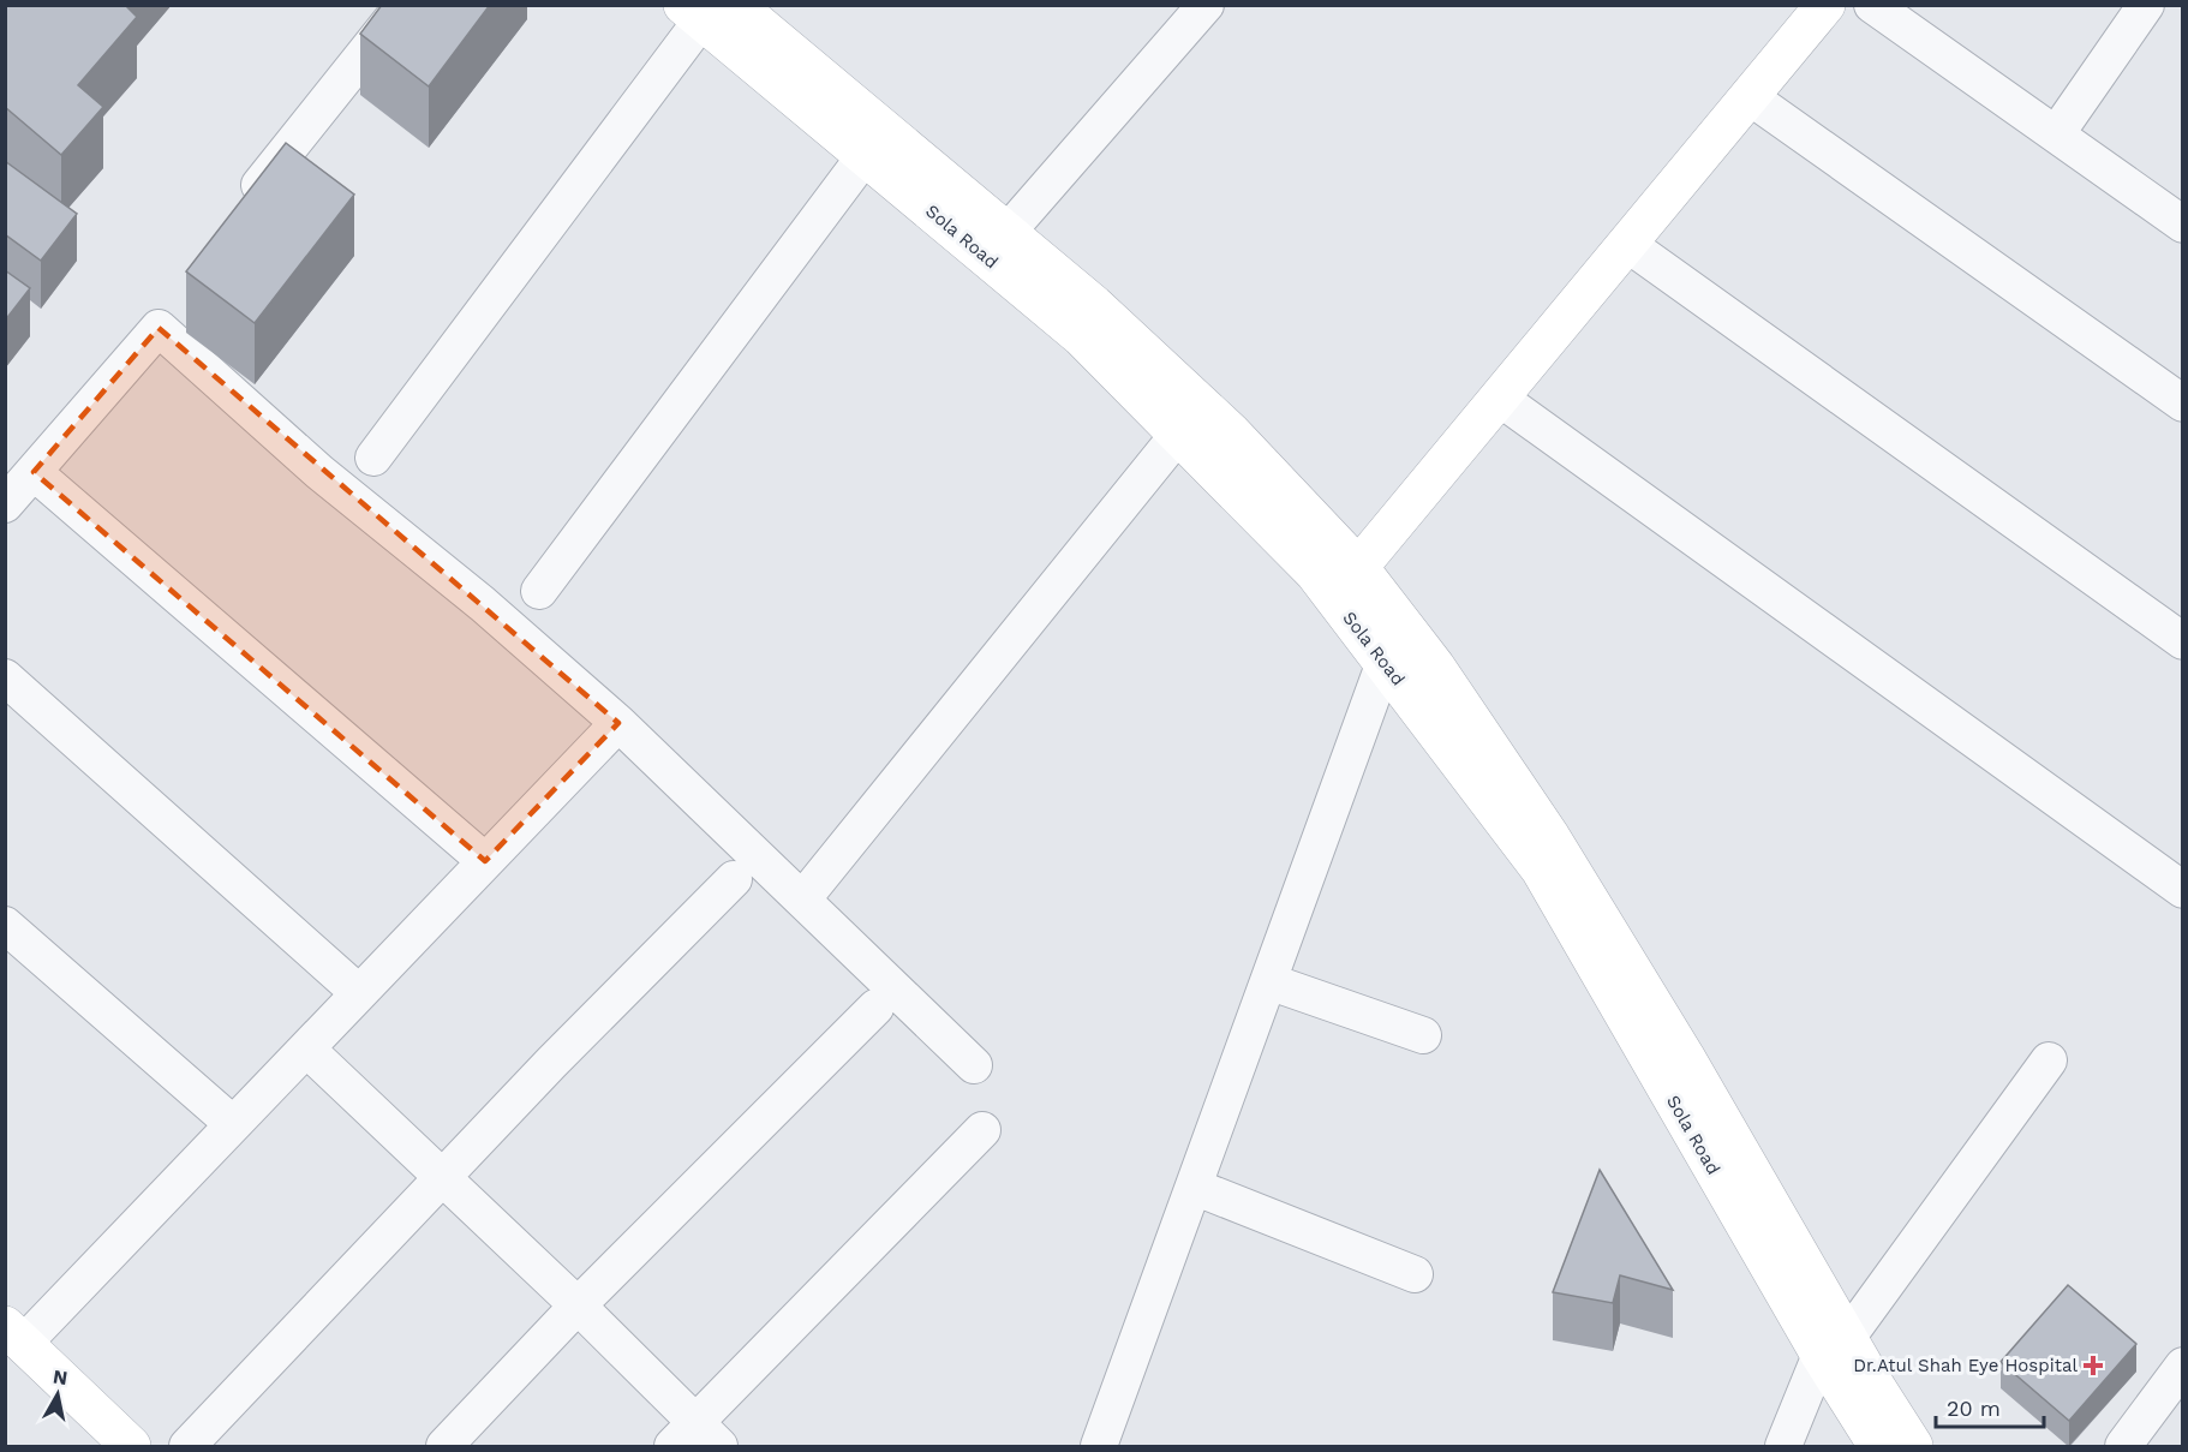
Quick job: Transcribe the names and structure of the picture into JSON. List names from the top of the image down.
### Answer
{
  "streets": {
    "main road": ["Sola Road"]
  },
  "places": {
    "health": ["Dr.Atul Shah Eye Hospital"]
  },
  "scale_bar": "20 m",
  "north": "top"
}
